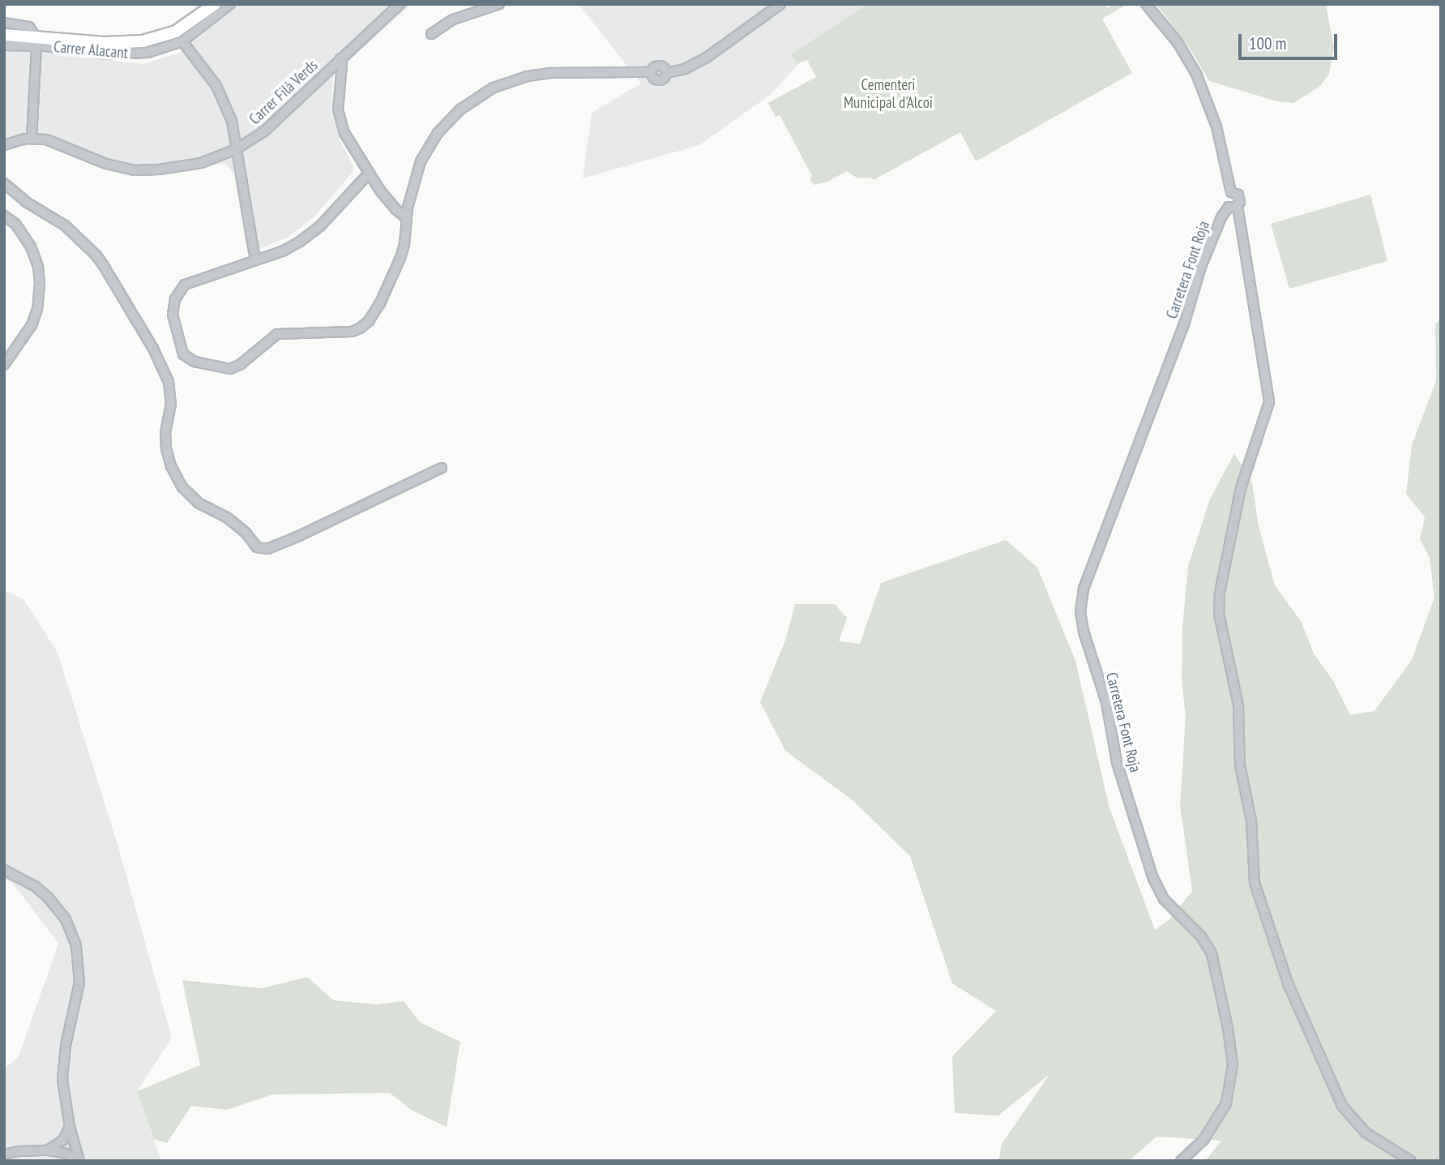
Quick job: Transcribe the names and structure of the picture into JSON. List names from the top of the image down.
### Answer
{
  "streets": {
    "main road": ["Carrer Alacant"],
    "street": ["Carrer Filà Verds", "Carretera Font Roja"]
  },
  "parks": ["Cementeri Municipal d'Alcoi"],
  "scale_bar": "100 m"
}
